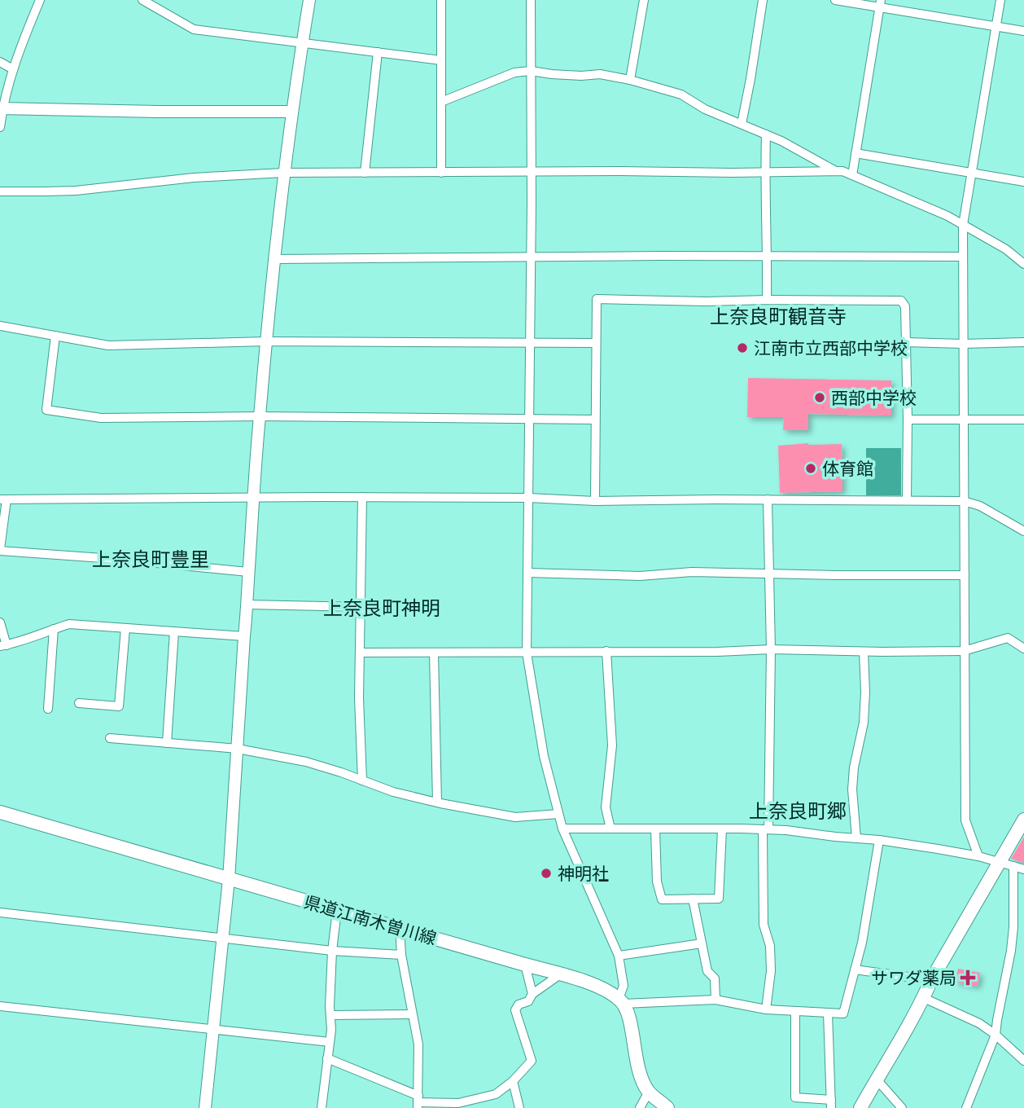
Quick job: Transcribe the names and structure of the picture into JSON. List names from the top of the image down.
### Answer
{
  "streets": {
    "main road": ["県道江南木曽川線"]
  },
  "districts": [
    "上奈良町観音寺",
    "上奈良町豊里",
    "上奈良町神明",
    "上奈良町郷"
  ],
  "places": {
    "other": [
      "江南市立西部中学校",
      "西部中学校",
      "体育館",
      "神明社"
    ],
    "health": ["サワダ薬局"]
  }
}
